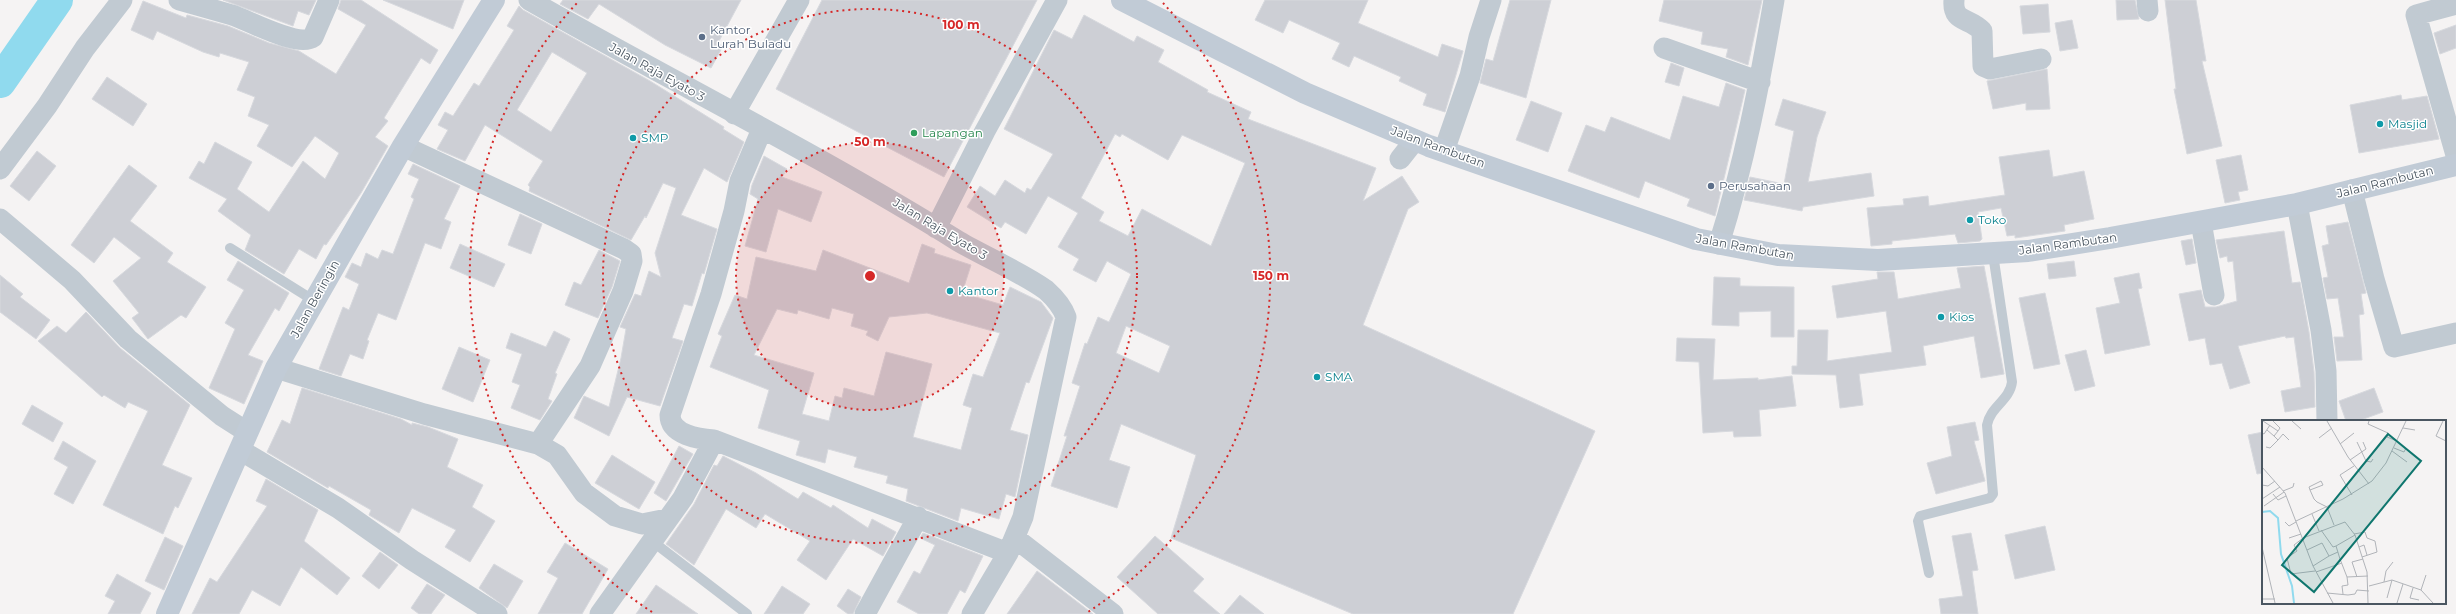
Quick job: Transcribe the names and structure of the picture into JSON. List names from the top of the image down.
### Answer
{
  "streets": {
    "street": ["Jalan Raja Eyato 3", "Jalan Rambutan", "Jalan Beringin"]
  },
  "places": [
    "Kantor Lurah Buladu",
    "Masjid",
    "Lapangan",
    "SMP",
    "Perusahaan",
    "Toko",
    "Kantor",
    "Kios",
    "SMA"
  ],
  "rings": ["100 m", "50 m", "150 m"]
}
